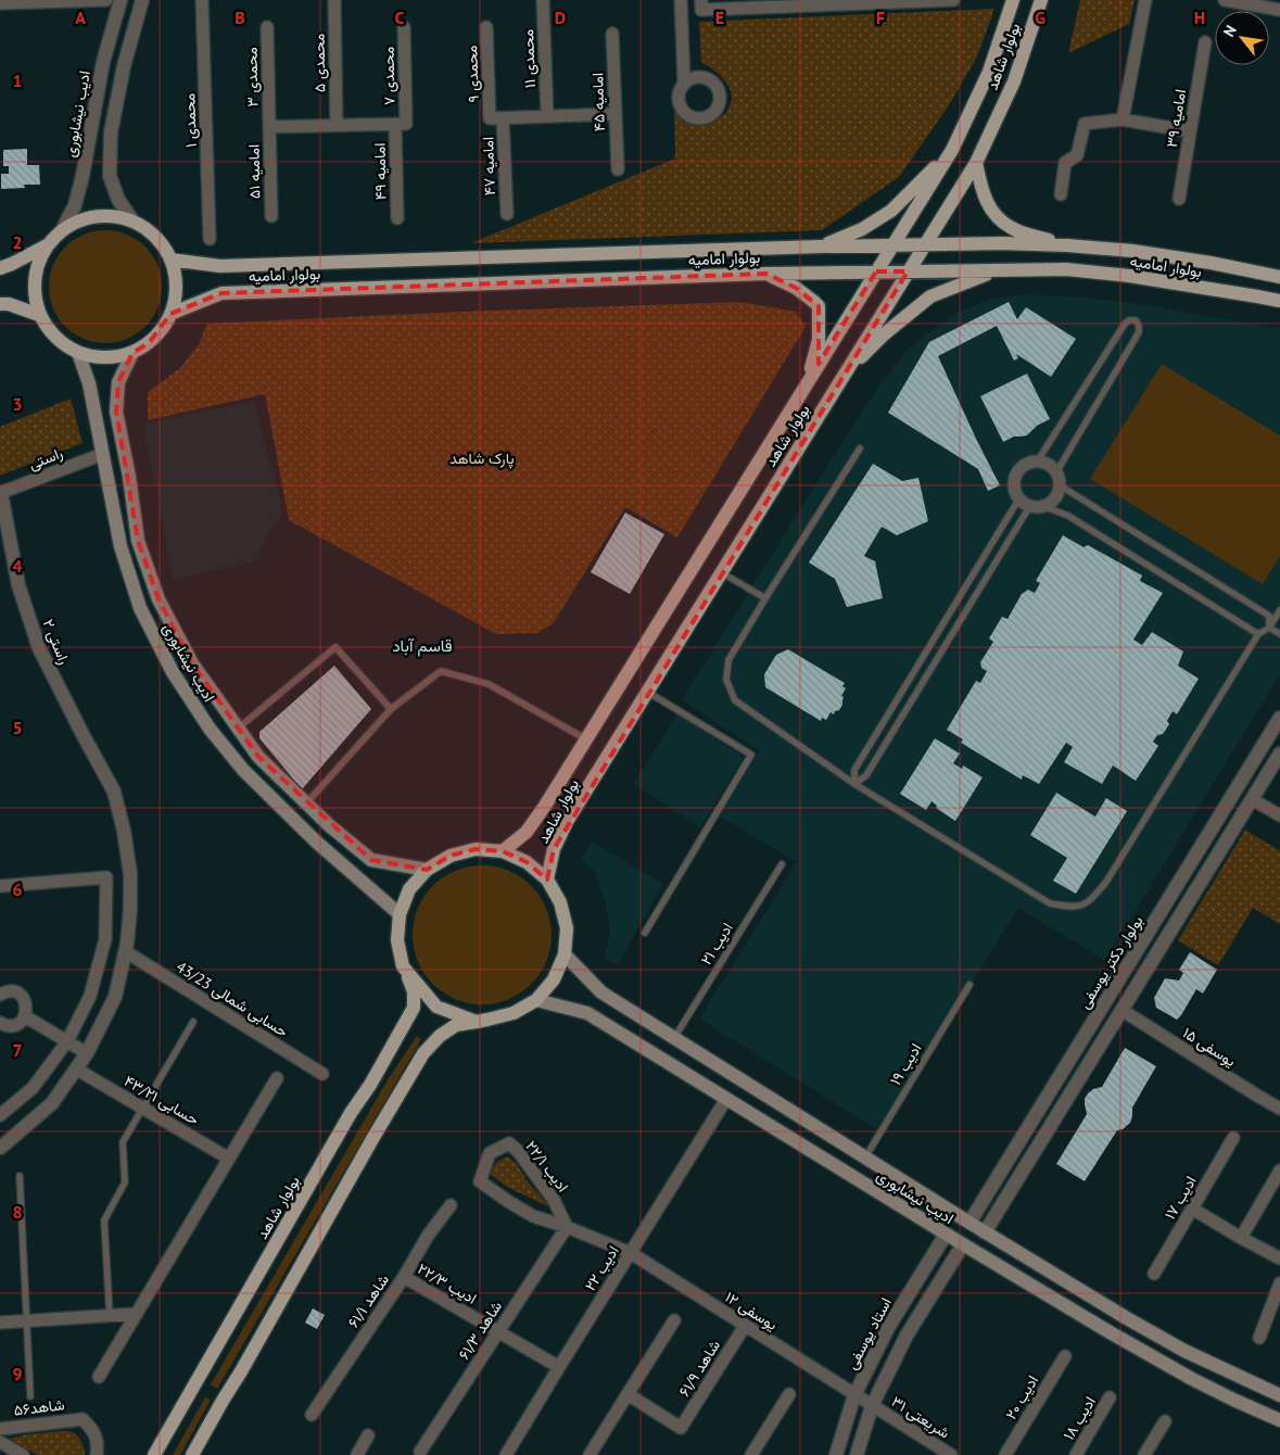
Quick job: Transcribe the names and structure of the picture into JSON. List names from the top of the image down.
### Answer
{
  "streets": {
    "main road": ["بولوار شاهد", "ادیب نیشابوری", "بولوار امامیه"],
    "street": [
      "محمدی ۱۱",
      "محمدی ۵",
      "محمدی ۹",
      "محمدی ۷",
      "محمدی ۳",
      "امامیه ۴۵",
      "امامیه ۳۹",
      "محمدی ۱",
      "امامیه ۴۷",
      "امامیه ۵۱",
      "امامیه ۴۹",
      "راستی",
      "راستی ۲",
      "بولوار دکتر یوسفی",
      "حسابی شمالی 43/23",
      "یوسفی ۱۵",
      "حسابی ۴۳/۲۱",
      "ادیب ۲۲/۱",
      "ادیب ۱۷",
      "ادیب ۲۲",
      "ادیب ۲۲/۳",
      "شاهد ۶۱/۱",
      "یوسفی ۱۲",
      "شاهد ۶۱/۳",
      "استاد یوسفی",
      "شاهد ۶۱/۹",
      "ادیب ۲۰",
      "شاهد۵۶",
      "شریعتی ۳۱",
      "ادیب ۱۸"
    ],
    "lane": ["ادیب ۲۱", "ادیب ۱۹"]
  },
  "crossings": [
    ["بولوار شاهد", "ادیب نیشابوری"],
    ["بولوار شاهد", "بولوار امامیه"],
    ["محمدی ۹", "امامیه ۴۷"],
    ["محمدی ۷", "امامیه ۴۹"],
    ["محمدی ۳", "امامیه ۵۱"],
    ["ادیب نیشابوری", "بولوار امامیه"],
    ["ادیب نیشابوری", "راستی"],
    ["ادیب نیشابوری", "ادیب ۲۱"],
    ["ادیب نیشابوری", "بولوار دکتر یوسفی"],
    ["ادیب نیشابوری", "ادیب ۱۹"],
    ["ادیب نیشابوری", "ادیب ۲۲"],
    ["ادیب نیشابوری", "استاد یوسفی"],
    ["راستی", "راستی ۲"],
    ["راستی ۲", "حسابی شمالی 43/23"],
    ["راستی ۲", "حسابی ۴۳/۲۱"],
    ["ادیب ۲۲/۱", "ادیب ۲۲"],
    ["ادیب ۲۲/۱", "یوسفی ۱۲"],
    ["ادیب ۲۲/۱", "شاهد ۶۱/۳"],
    ["ادیب ۲۲", "ادیب ۲۲/۳"],
    ["ادیب ۲۲", "یوسفی ۱۲"],
    ["ادیب ۲۲/۳", "شاهد ۶۱/۱"],
    ["ادیب ۲۲/۳", "شاهد ۶۱/۳"],
    ["یوسفی ۱۲", "استاد یوسفی"],
    ["یوسفی ۱۲", "شاهد ۶۱/۹"],
    ["یوسفی ۱۲", "شریعتی ۳۱"]
  ],
  "districts": ["قاسم آباد"],
  "parks": ["پارک شاهد"],
  "north": "top left",
  "grid": {
    "columns": [
      "A",
      "B",
      "C",
      "D",
      "E",
      "F",
      "G",
      "H"
    ],
    "rows": [
      "1",
      "2",
      "3",
      "4",
      "5",
      "6",
      "7",
      "8",
      "9"
    ]
  }
}
